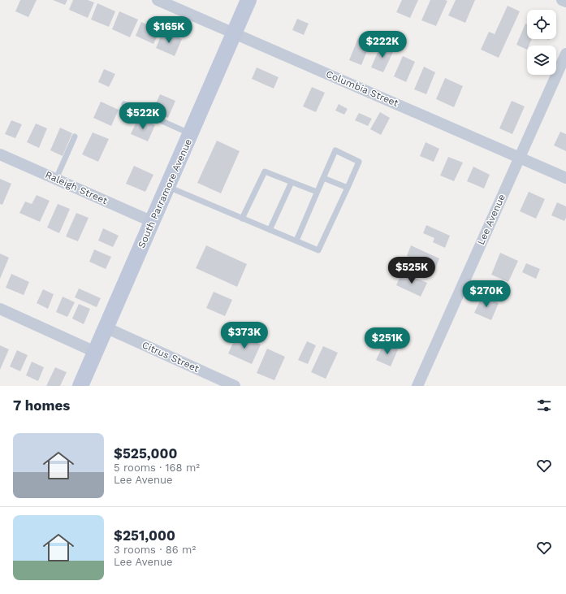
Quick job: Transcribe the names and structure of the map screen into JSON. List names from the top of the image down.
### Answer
{
  "streets": {
    "street": [
      "Columbia Street",
      "Raleigh Street",
      "South Parramore Avenue",
      "Lee Avenue",
      "Citrus Street"
    ]
  },
  "crossings": [
    ["Columbia Street", "South Parramore Avenue"],
    ["Columbia Street", "Lee Avenue"],
    ["Raleigh Street", "South Parramore Avenue"],
    ["South Parramore Avenue", "Citrus Street"]
  ],
  "page": {
    "price": [
      "$165K",
      "$222K",
      "$522K",
      "$525K",
      "$270K",
      "$373K",
      "$251K"
    ],
    "heading": "7 homes",
    "list": [
      {
        "name": "$525,000",
        "note": "5 rooms · 168 m² · Lee Avenue"
      },
      {
        "name": "$251,000",
        "note": "3 rooms · 86 m² · Lee Avenue"
      }
    ]
  }
}
